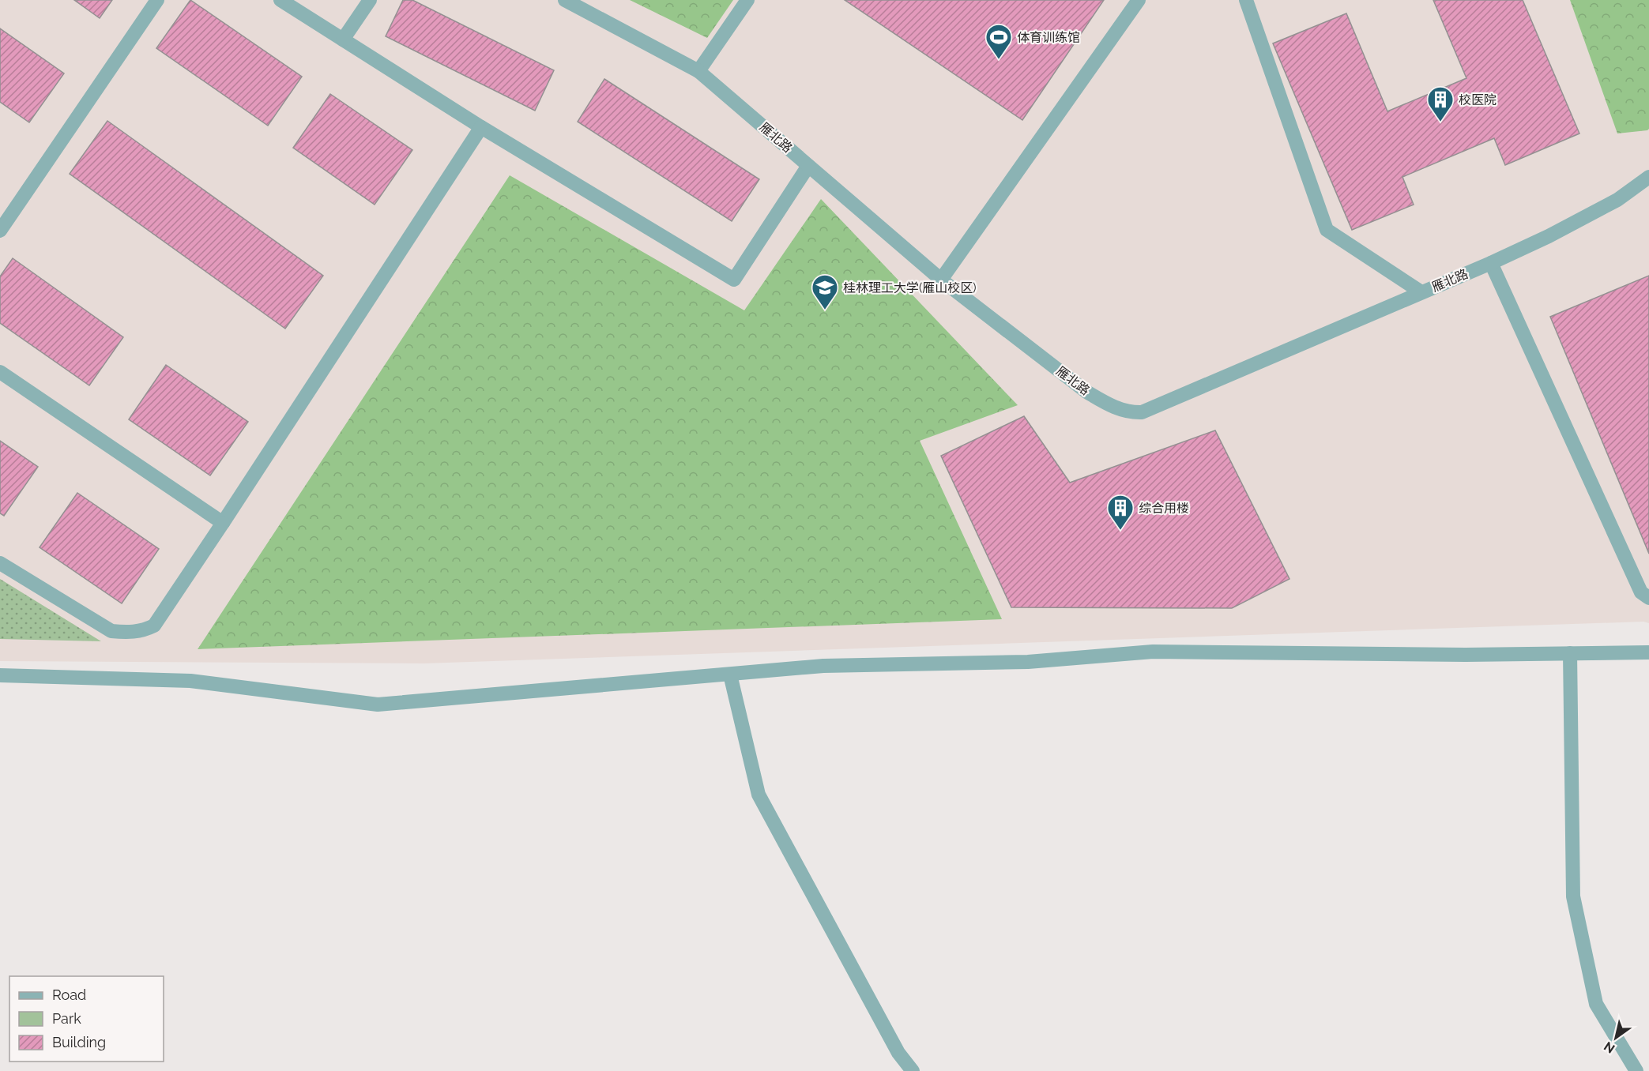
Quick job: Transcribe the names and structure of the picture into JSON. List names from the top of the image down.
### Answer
{
  "streets": {
    "street": ["雁北路"]
  },
  "places": {
    "sports": ["体育训练馆"],
    "building": ["校医院", "综合用楼"],
    "school or university": ["桂林理工大学(雁山校区)"]
  },
  "legend": ["Road", "Park", "Building"],
  "north": "bottom left"
}
